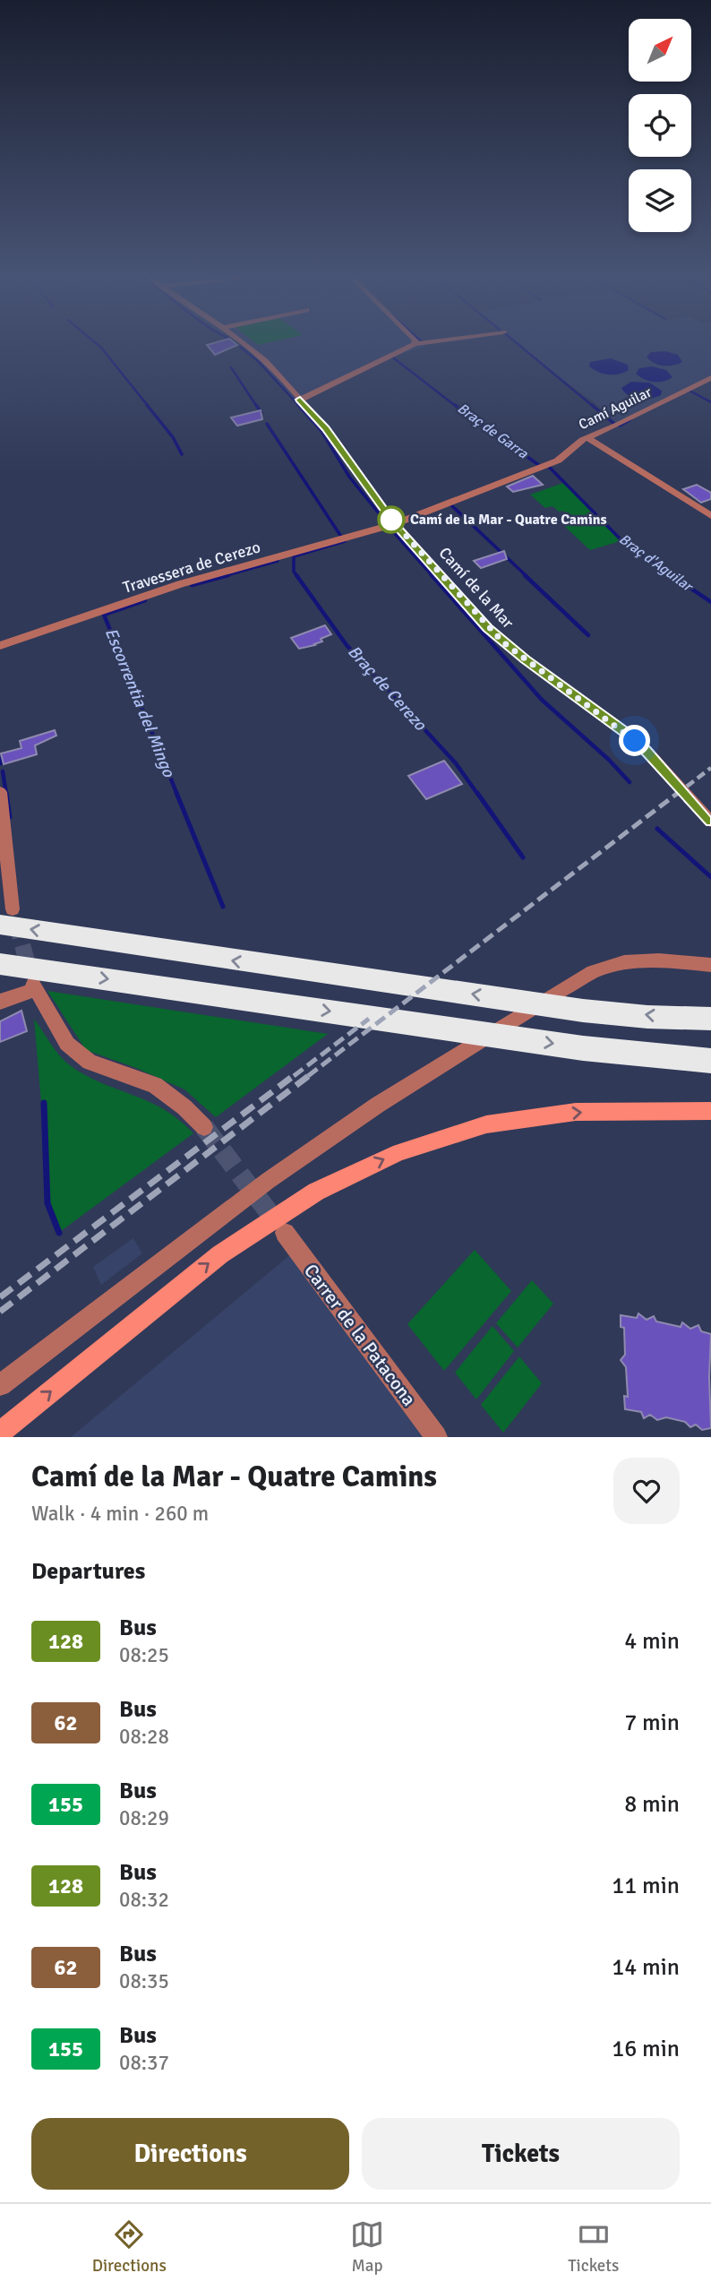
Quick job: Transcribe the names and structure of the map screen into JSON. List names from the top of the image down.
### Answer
{
  "streets": {
    "street": [
      "Camí Aguilar",
      "Travessera de Cerezo",
      "Camí de la Mar",
      "Carrer de la Patacona"
    ]
  },
  "crossings": [
    ["Camí Aguilar", "Travessera de Cerezo"],
    ["Camí Aguilar", "Camí de la Mar"],
    ["Travessera de Cerezo", "Camí de la Mar"]
  ],
  "water": [
    "Braç de Garra",
    "Braç d'Aguilar",
    "Braç de Cerezo",
    "Escorrentia del Mingo"
  ],
  "places": ["Camí de la Mar - Quatre Camins"],
  "lines": ["bus line 128"],
  "north": "top right",
  "page": {
    "heading": [
      ["Camí de la Mar - Quatre Camins", "Walk · 4 min · 260 m"],
      "Departures"
    ],
    "list": [
      {
        "mark": "128",
        "name": "Bus",
        "note": "08:25",
        "value": "4 min"
      },
      {
        "mark": "62",
        "name": "Bus",
        "note": "08:28",
        "value": "7 min"
      },
      {
        "mark": "155",
        "name": "Bus",
        "note": "08:29",
        "value": "8 min"
      },
      {
        "mark": "128",
        "name": "Bus",
        "note": "08:32",
        "value": "11 min"
      },
      {
        "mark": "62",
        "name": "Bus",
        "note": "08:35",
        "value": "14 min"
      },
      {
        "mark": "155",
        "name": "Bus",
        "note": "08:37",
        "value": "16 min"
      }
    ],
    "buttons": ["Directions", "Tickets"],
    "tabs": ["Directions", "Map", "Tickets"]
  }
}
